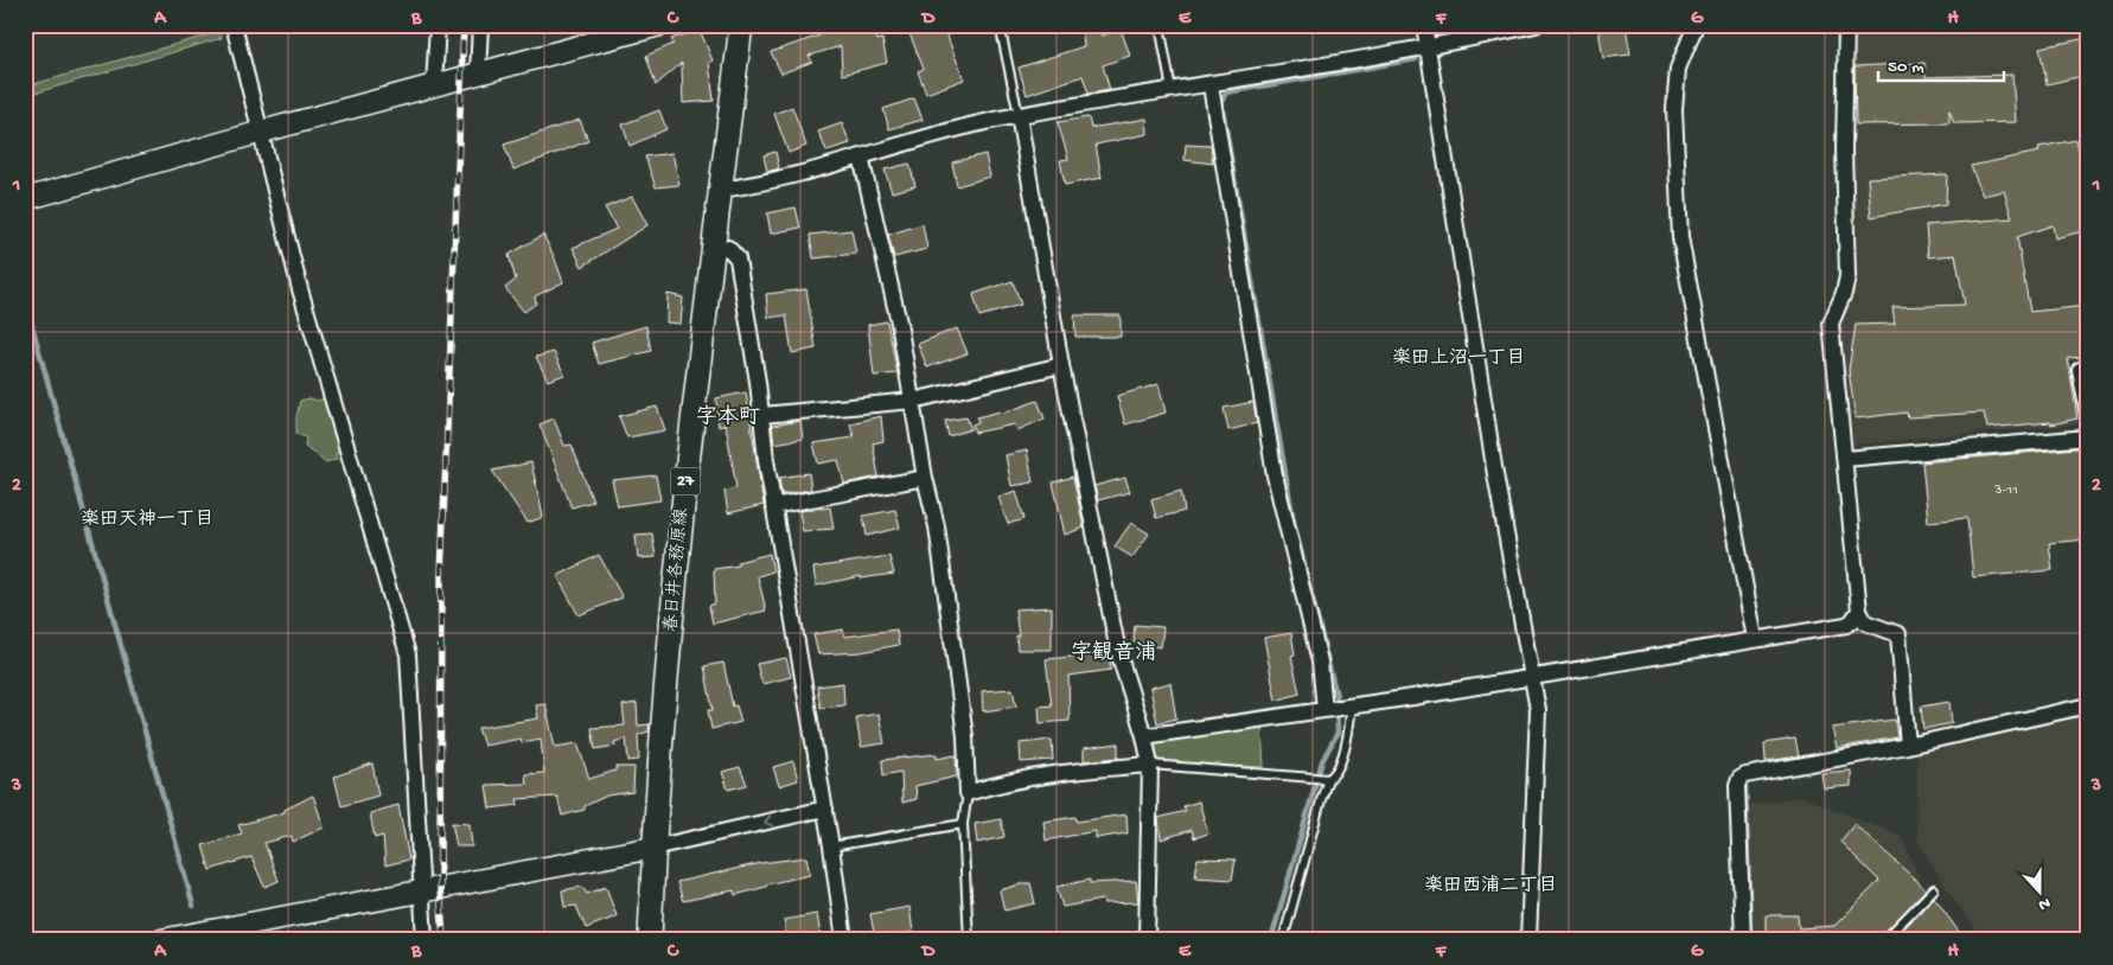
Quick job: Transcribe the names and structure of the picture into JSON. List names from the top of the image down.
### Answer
{
  "streets": {
    "main road": ["27", "春日井各務原線"]
  },
  "districts": [
    "楽田上沼一丁目",
    "字本町",
    "楽田天神一丁目",
    "字観音浦",
    "楽田西浦二丁目"
  ],
  "house_numbers": ["3-11"],
  "scale_bar": "50 m",
  "north": "bottom",
  "grid": {
    "columns": [
      "A",
      "B",
      "C",
      "D",
      "E",
      "F",
      "G",
      "H"
    ],
    "rows": ["1", "2", "3"]
  }
}
